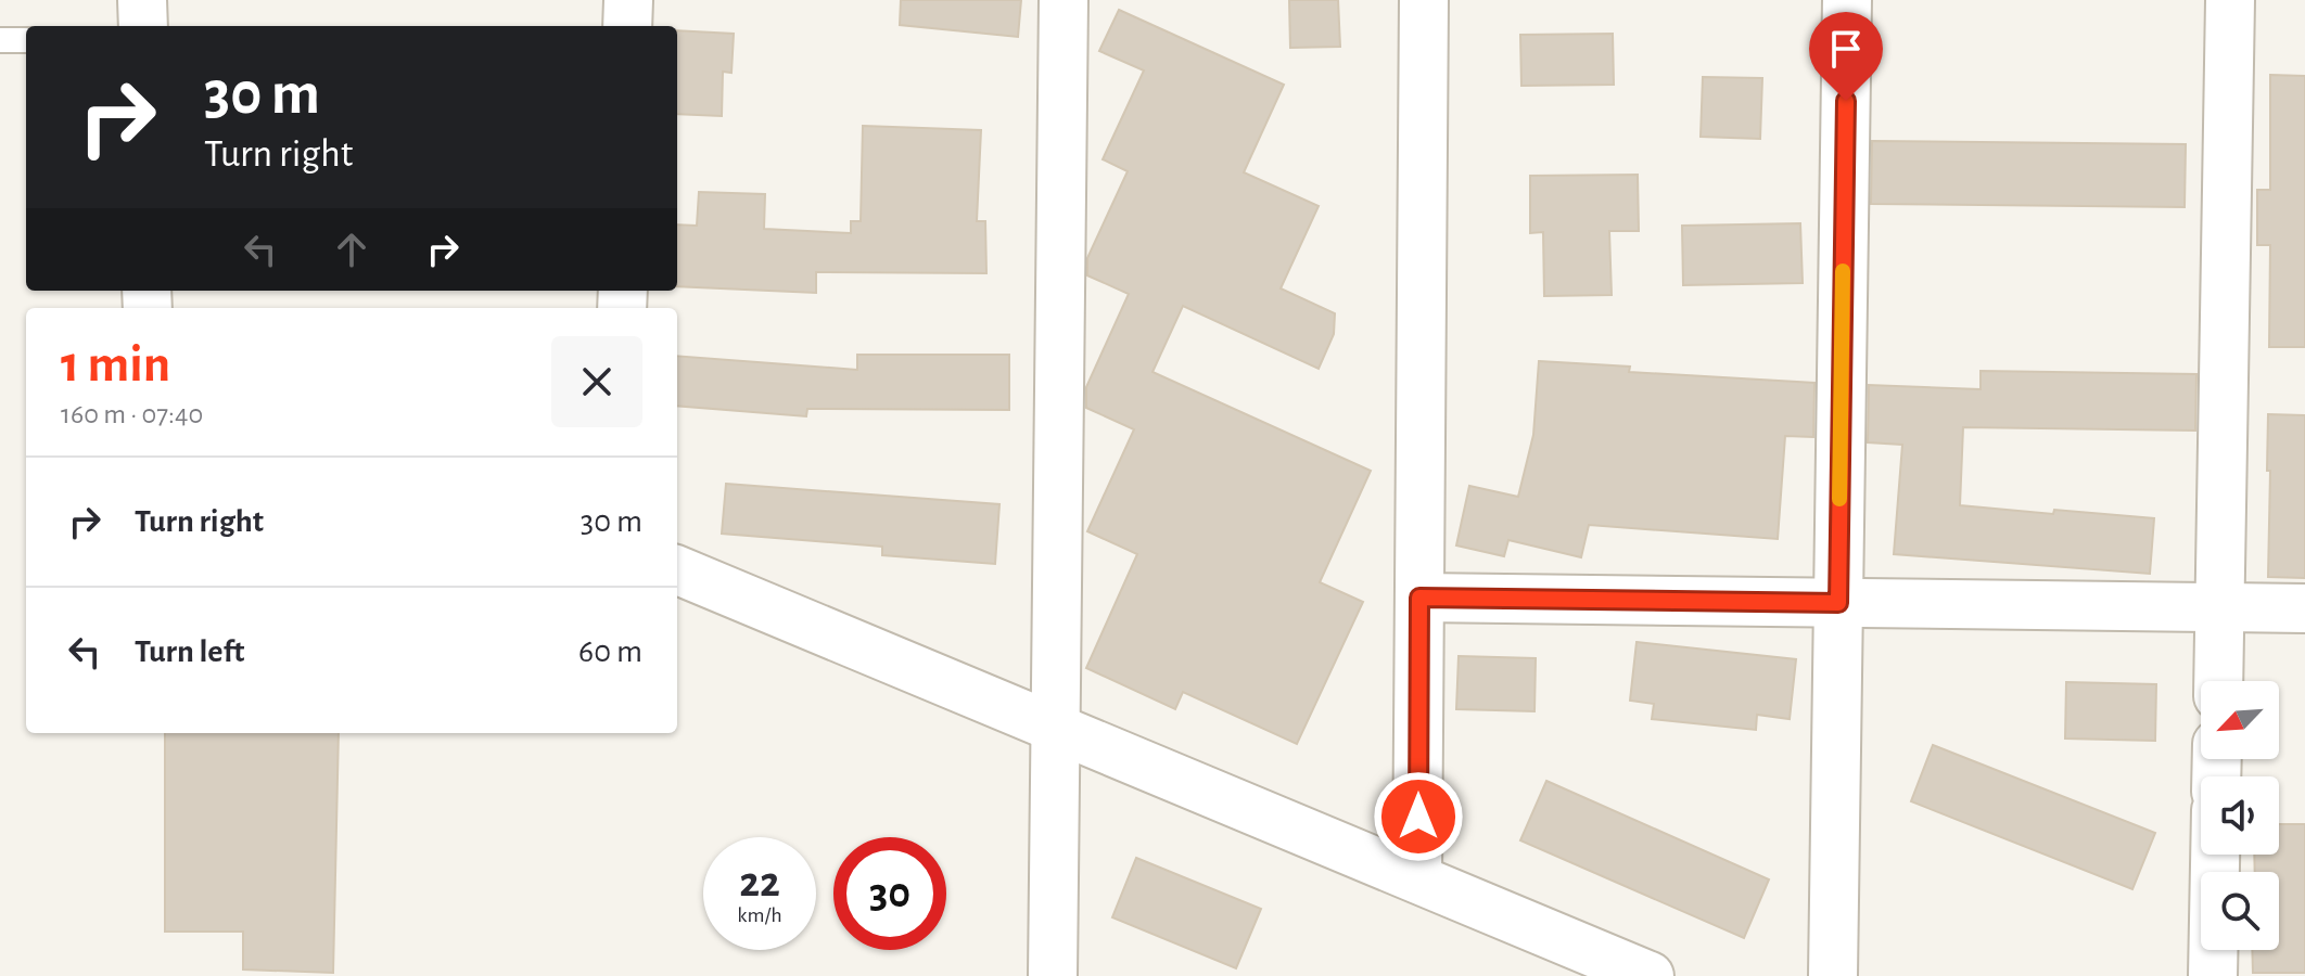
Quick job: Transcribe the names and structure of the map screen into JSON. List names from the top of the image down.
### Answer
{
  "north": "bottom left",
  "page": {
    "turn": ["30 m", "Turn right"],
    "heading": ["1 min", "160 m · 07:40"],
    "list": [
      {
        "name": "Turn right",
        "value": "30 m"
      },
      {
        "name": "Turn left",
        "value": "60 m"
      }
    ],
    "speed": "22 km/h",
    "limit": "30"
  }
}
